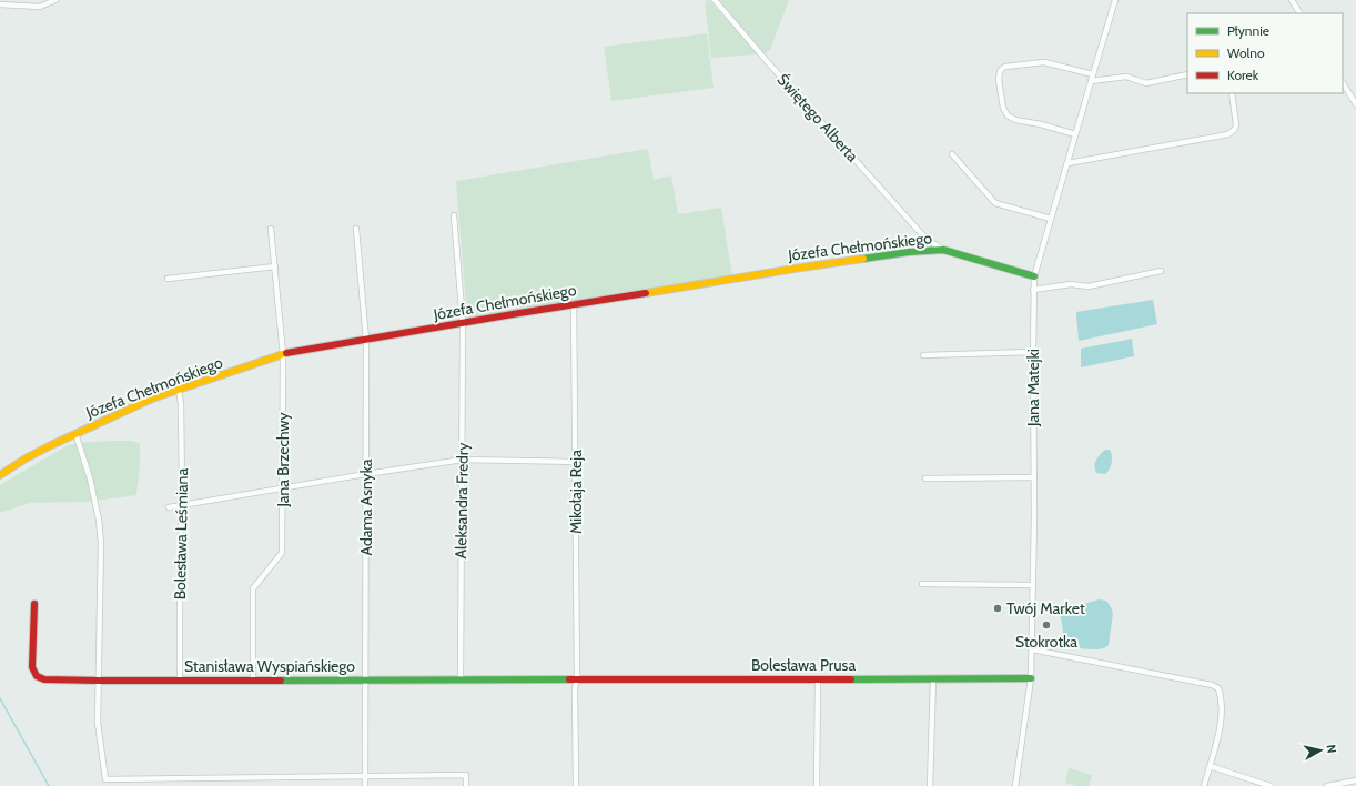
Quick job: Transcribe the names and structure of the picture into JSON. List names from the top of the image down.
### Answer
{
  "streets": {
    "street": [
      "Świętego Alberta",
      "Józefa Chełmońskiego",
      "Jana Matejki",
      "Jana Brzechwy",
      "Mikołaja Reja",
      "Aleksandra Fredry",
      "Adama Asnyka",
      "Bolesława Leśmiana",
      "Bolesława Prusa",
      "Stanisława Wyspiańskiego"
    ]
  },
  "crossings": [
    ["Świętego Alberta", "Józefa Chełmońskiego"],
    ["Józefa Chełmońskiego", "Jana Matejki"],
    ["Józefa Chełmońskiego", "Jana Brzechwy"],
    ["Józefa Chełmońskiego", "Mikołaja Reja"],
    ["Józefa Chełmońskiego", "Aleksandra Fredry"],
    ["Józefa Chełmońskiego", "Adama Asnyka"],
    ["Józefa Chełmońskiego", "Bolesława Leśmiana"],
    ["Jana Matejki", "Bolesława Prusa"],
    ["Jana Brzechwy", "Stanisława Wyspiańskiego"],
    ["Mikołaja Reja", "Bolesława Prusa"],
    ["Mikołaja Reja", "Stanisława Wyspiańskiego"],
    ["Aleksandra Fredry", "Stanisława Wyspiańskiego"],
    ["Adama Asnyka", "Stanisława Wyspiańskiego"],
    ["Bolesława Leśmiana", "Stanisława Wyspiańskiego"],
    ["Bolesława Prusa", "Stanisława Wyspiańskiego"]
  ],
  "places": ["Twój Market", "Stokrotka"],
  "legend": ["Płynnie", "Wolno", "Korek"],
  "north": "right"
}
